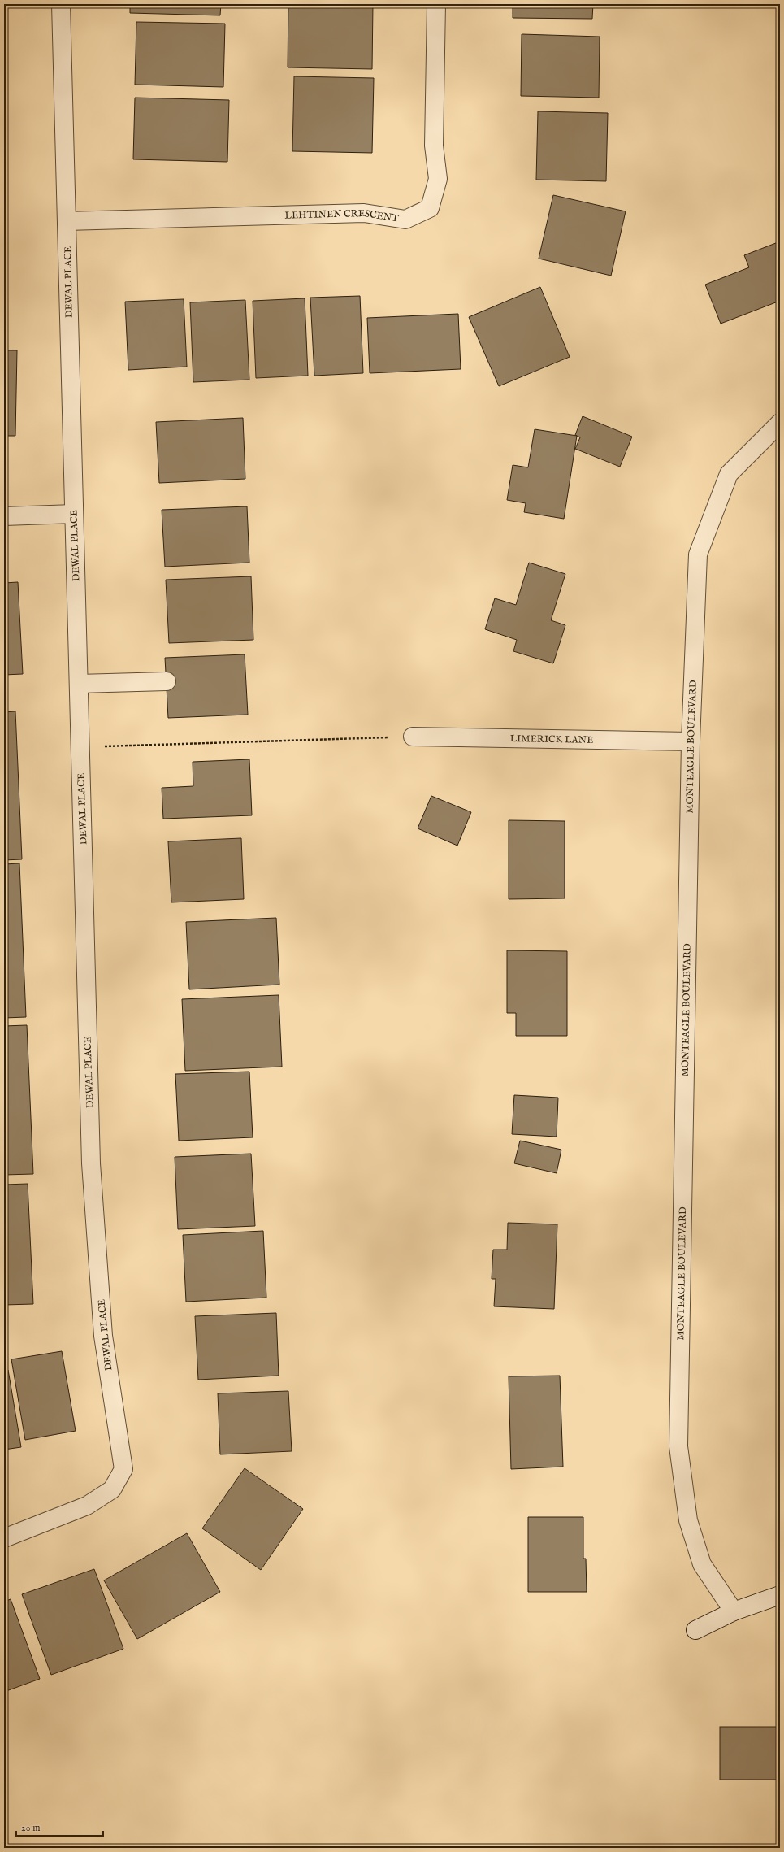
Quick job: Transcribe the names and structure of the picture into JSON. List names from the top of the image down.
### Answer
{
  "streets": {
    "street": [
      "LEHTINEN CRESCENT",
      "DEWAL PLACE",
      "LIMERICK LANE",
      "MONTEAGLE BOULEVARD"
    ]
  },
  "crossings": [
    ["LEHTINEN CRESCENT", "DEWAL PLACE"],
    ["LIMERICK LANE", "MONTEAGLE BOULEVARD"]
  ],
  "scale_bar": "20 m"
}
